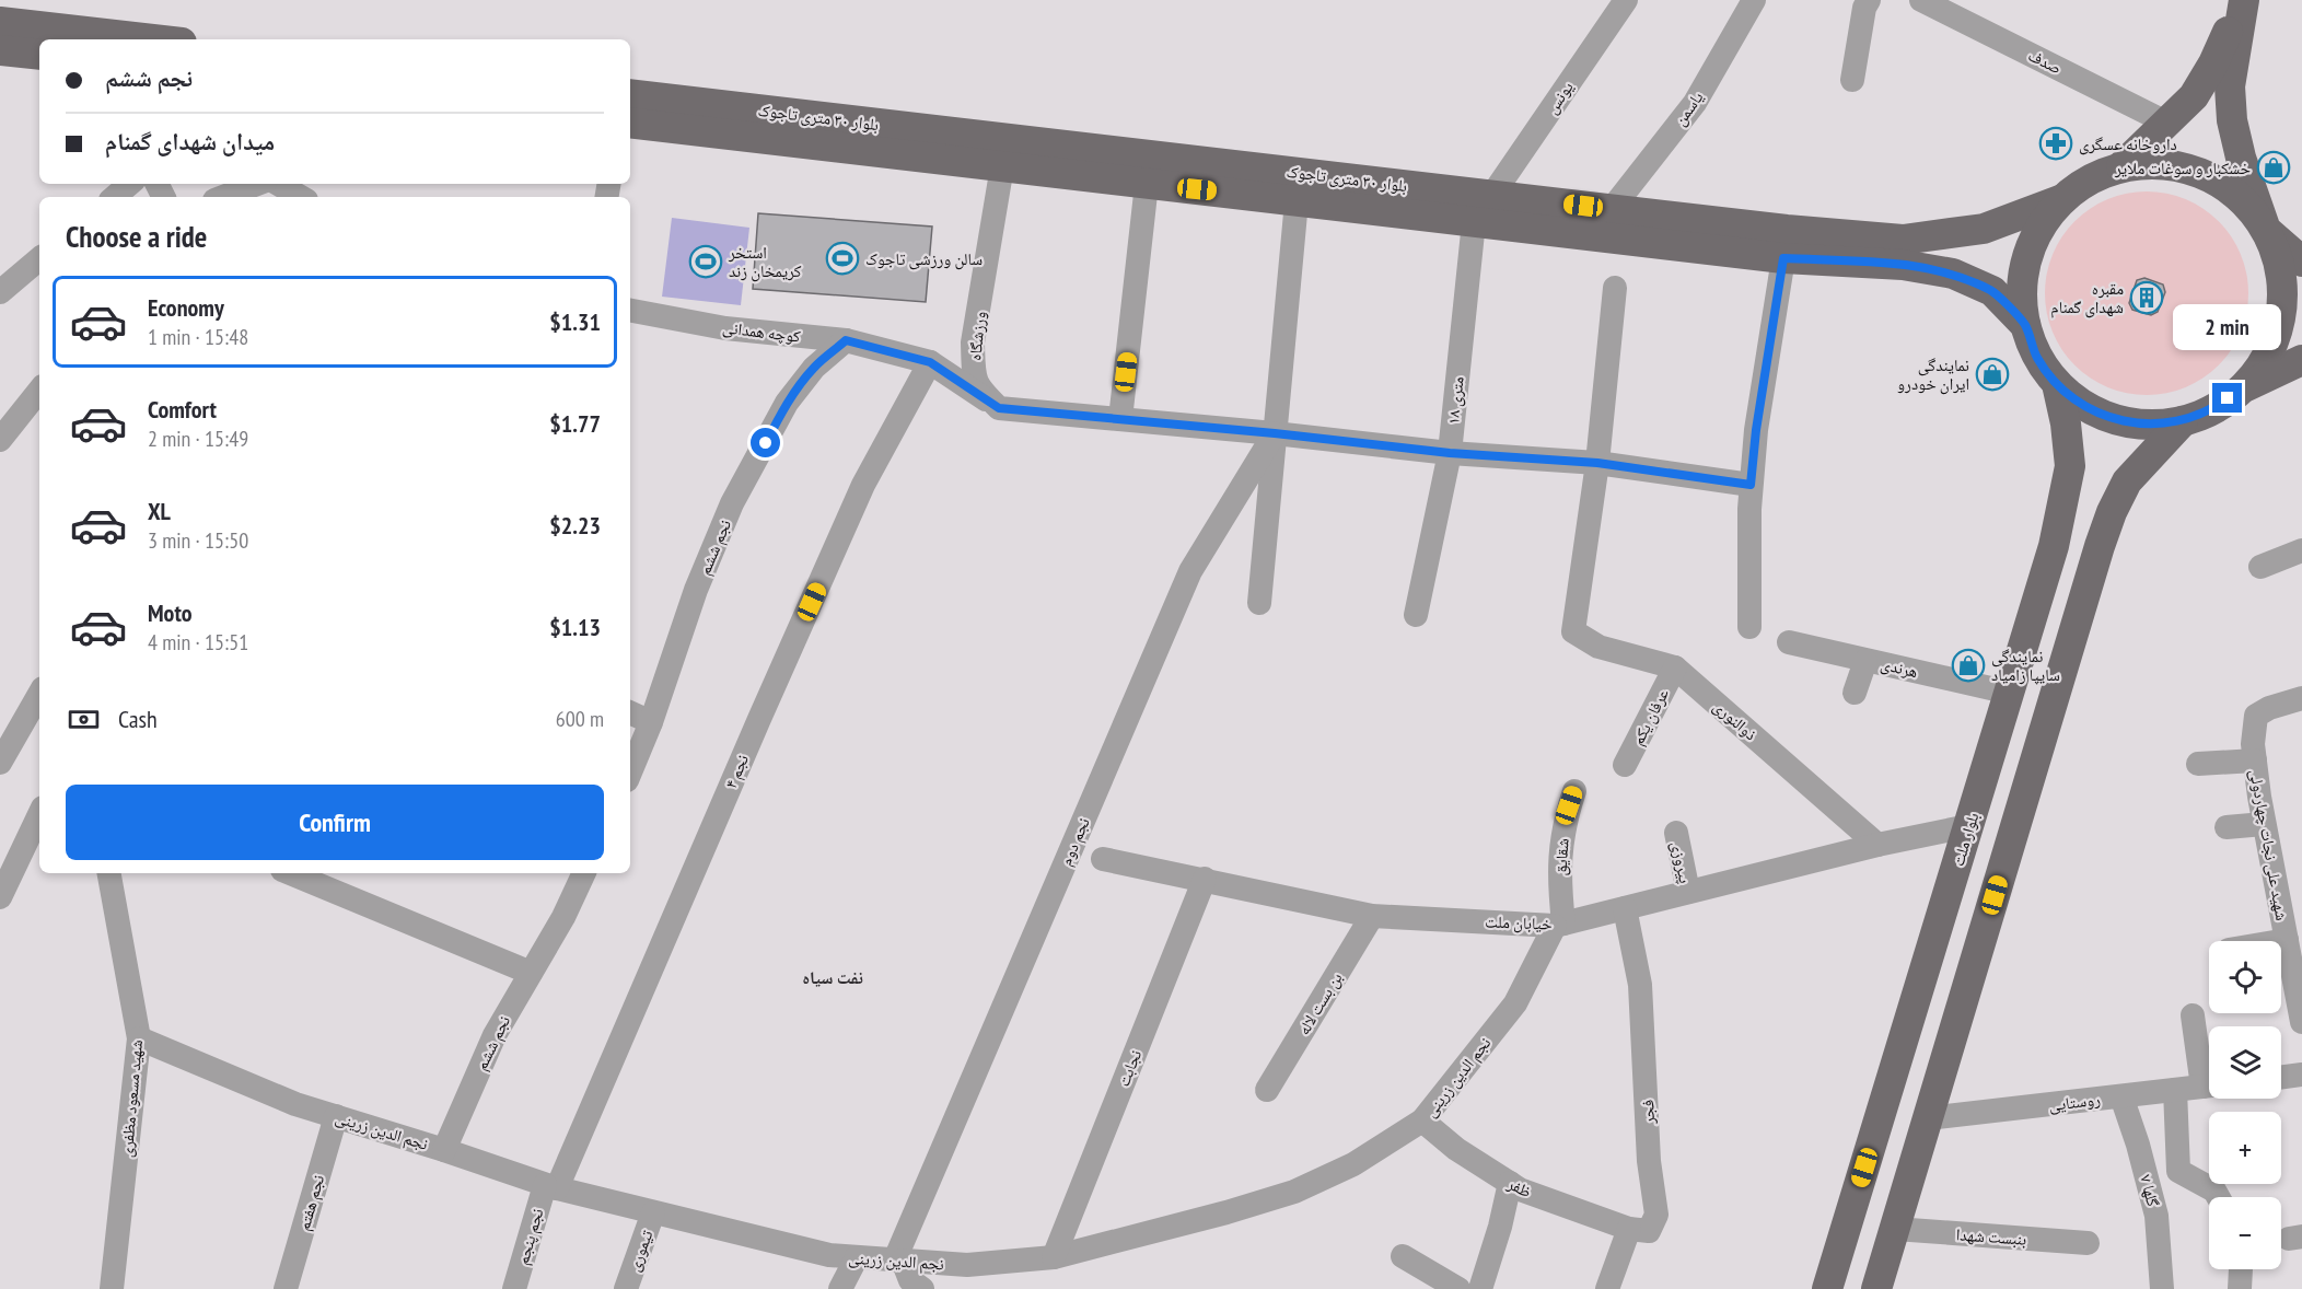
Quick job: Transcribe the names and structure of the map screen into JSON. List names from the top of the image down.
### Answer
{
  "streets": {
    "main road": ["بلوار ۳۰ متری تاجوک", "بلوار ملت"],
    "street": [
      "صدف",
      "یونس",
      "یاسمن",
      "کوچه همدانی",
      "ورزشگاه",
      "۱۸ متری",
      "نجم ششم",
      "هرندی",
      "عرفان یکم",
      "ذوالنوری",
      "نجم ۴",
      "نجم دوم",
      "شهید علی نجات چهاردولی",
      "شقایق",
      "پیروزی",
      "خیابان ملت",
      "بن بست لاله",
      "نجابت",
      "نجم الدین زرینی",
      "شهید مسعود مظفری",
      "روستایی",
      "فجر",
      "ظفر",
      "گلها ۷",
      "نجم هفتم",
      "نجم پنجم",
      "بنبست شهدا",
      "تیموری"
    ]
  },
  "crossings": [
    ["یونس", "بلوار ۳۰ متری تاجوک"],
    ["یاسمن", "بلوار ۳۰ متری تاجوک"],
    ["بلوار ۳۰ متری تاجوک", "ورزشگاه"],
    ["بلوار ۳۰ متری تاجوک", "۱۸ متری"],
    ["کوچه همدانی", "ورزشگاه"],
    ["کوچه همدانی", "نجم ششم"],
    ["کوچه همدانی", "نجم ۴"],
    ["نجم ششم", "نجم الدین زرینی"],
    ["هرندی", "بلوار ملت"],
    ["عرفان یکم", "ذوالنوری"],
    ["ذوالنوری", "خیابان ملت"],
    ["نجم ۴", "نجم الدین زرینی"],
    ["نجم ۴", "نجم پنجم"],
    ["بلوار ملت", "خیابان ملت"],
    ["نجم دوم", "نجم الدین زرینی"],
    ["شقایق", "خیابان ملت"],
    ["شقایق", "نجم الدین زرینی"],
    ["پیروزی", "خیابان ملت"],
    ["خیابان ملت", "بن بست لاله"],
    ["خیابان ملت", "نجابت"],
    ["خیابان ملت", "نجم الدین زرینی"],
    ["خیابان ملت", "فجر"],
    ["نجابت", "نجم الدین زرینی"],
    ["نجم الدین زرینی", "شهید مسعود مظفری"],
    ["نجم الدین زرینی", "ظفر"],
    ["نجم الدین زرینی", "نجم هفتم"],
    ["نجم الدین زرینی", "نجم پنجم"],
    ["نجم الدین زرینی", "تیموری"],
    ["روستایی", "گلها ۷"],
    ["فجر", "ظفر"]
  ],
  "districts": ["نفت سیاه"],
  "places": {
    "pharmacy": ["داروخانه عسگری"],
    "shop": ["خشکبار و سوغات ملایر", "نمایندگی ایران خودرو", "نمایندگی سایپا زامیاد"],
    "sports": ["سالن ورزشی تاجوک", "استخر کریمخان زند"],
    "building": ["مقبره شهدای گمنام"]
  },
  "page": {
    "banner": ["نجم ششم", "میدان شهدای گمنام"],
    "heading": "Choose a ride",
    "list": [
      {
        "name": "Economy",
        "note": "1 min · 15:48",
        "value": "$1.31"
      },
      {
        "name": "Comfort",
        "note": "2 min · 15:49",
        "value": "$1.77"
      },
      {
        "name": "XL",
        "note": "3 min · 15:50",
        "value": "$2.23"
      },
      {
        "name": "Moto",
        "note": "4 min · 15:51",
        "value": "$1.13"
      }
    ],
    "bubble": "2 min",
    "pay": ["Cash", "600 m"],
    "buttons": "Confirm",
    "map_buttons": ["+", "−"]
  }
}
